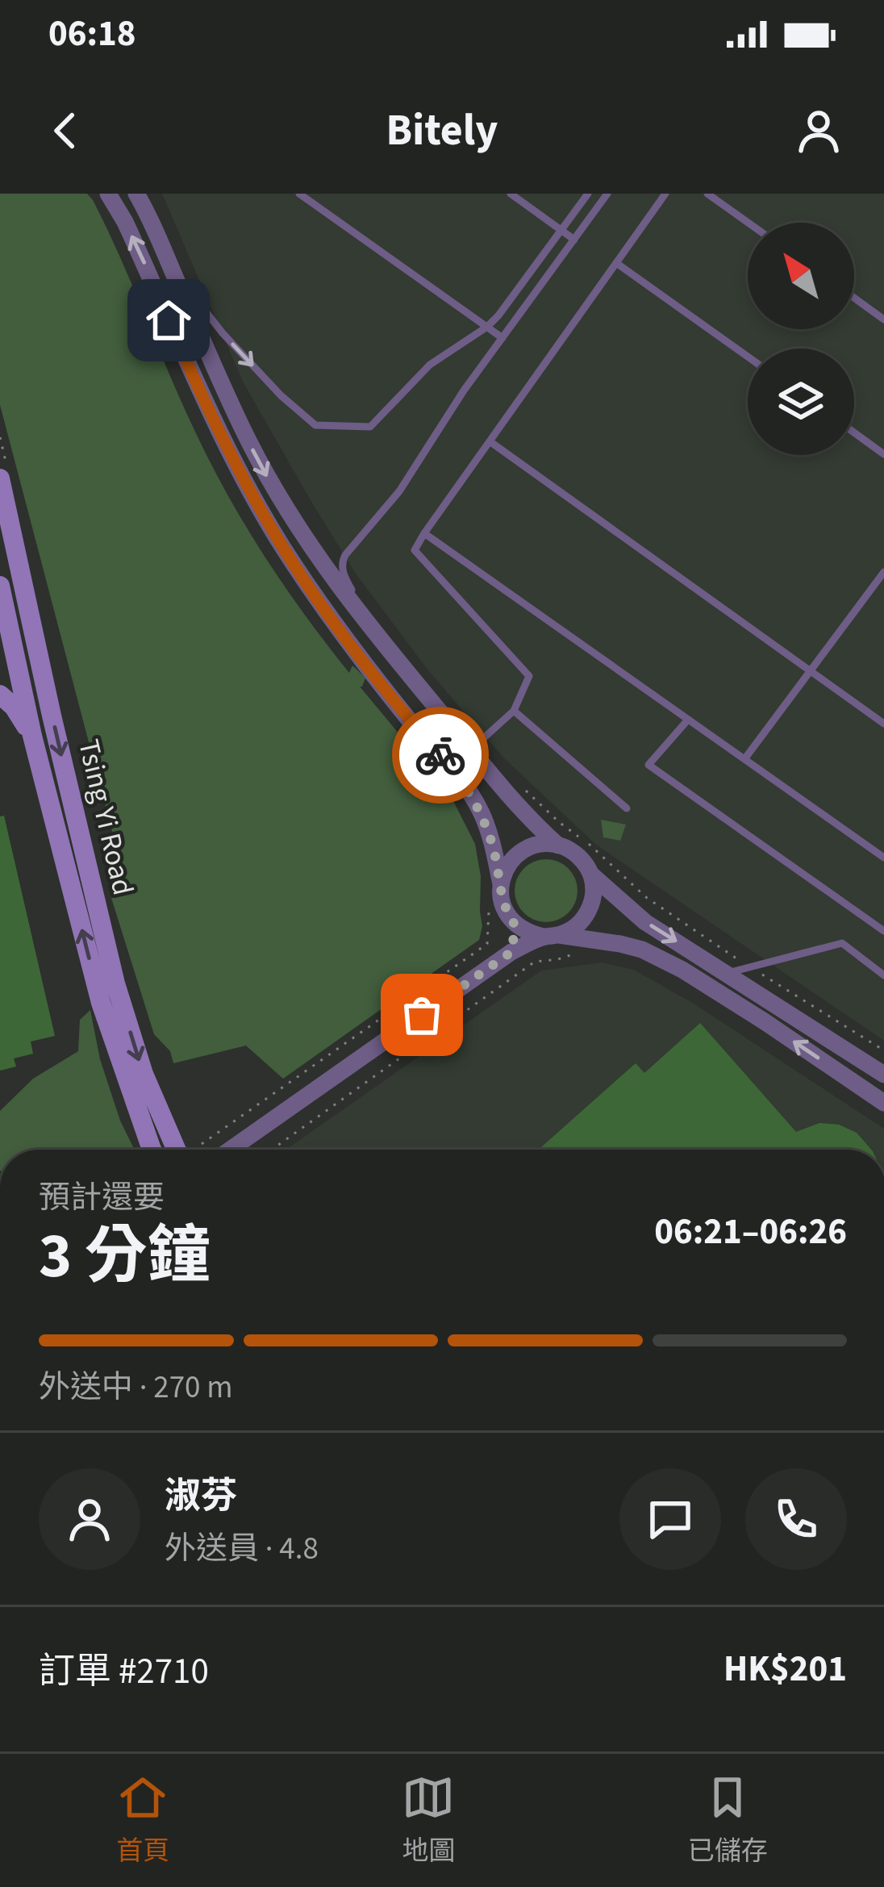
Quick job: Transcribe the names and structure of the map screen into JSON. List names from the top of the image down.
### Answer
{
  "streets": {
    "main road": ["Tsing Yi Road"]
  },
  "north": "top left",
  "page": {
    "status": "06:18",
    "header": "Bitely",
    "heading": ["3 分鐘", "預計還要", "06:21–06:26"],
    "panel": [
      "淑芬",
      "外送員 · 4.8",
      "訂單 #2710",
      "HK$201"
    ],
    "bar": "外送中 · 270 m",
    "tabs": ["首頁", "地圖", "已儲存"]
  }
}
